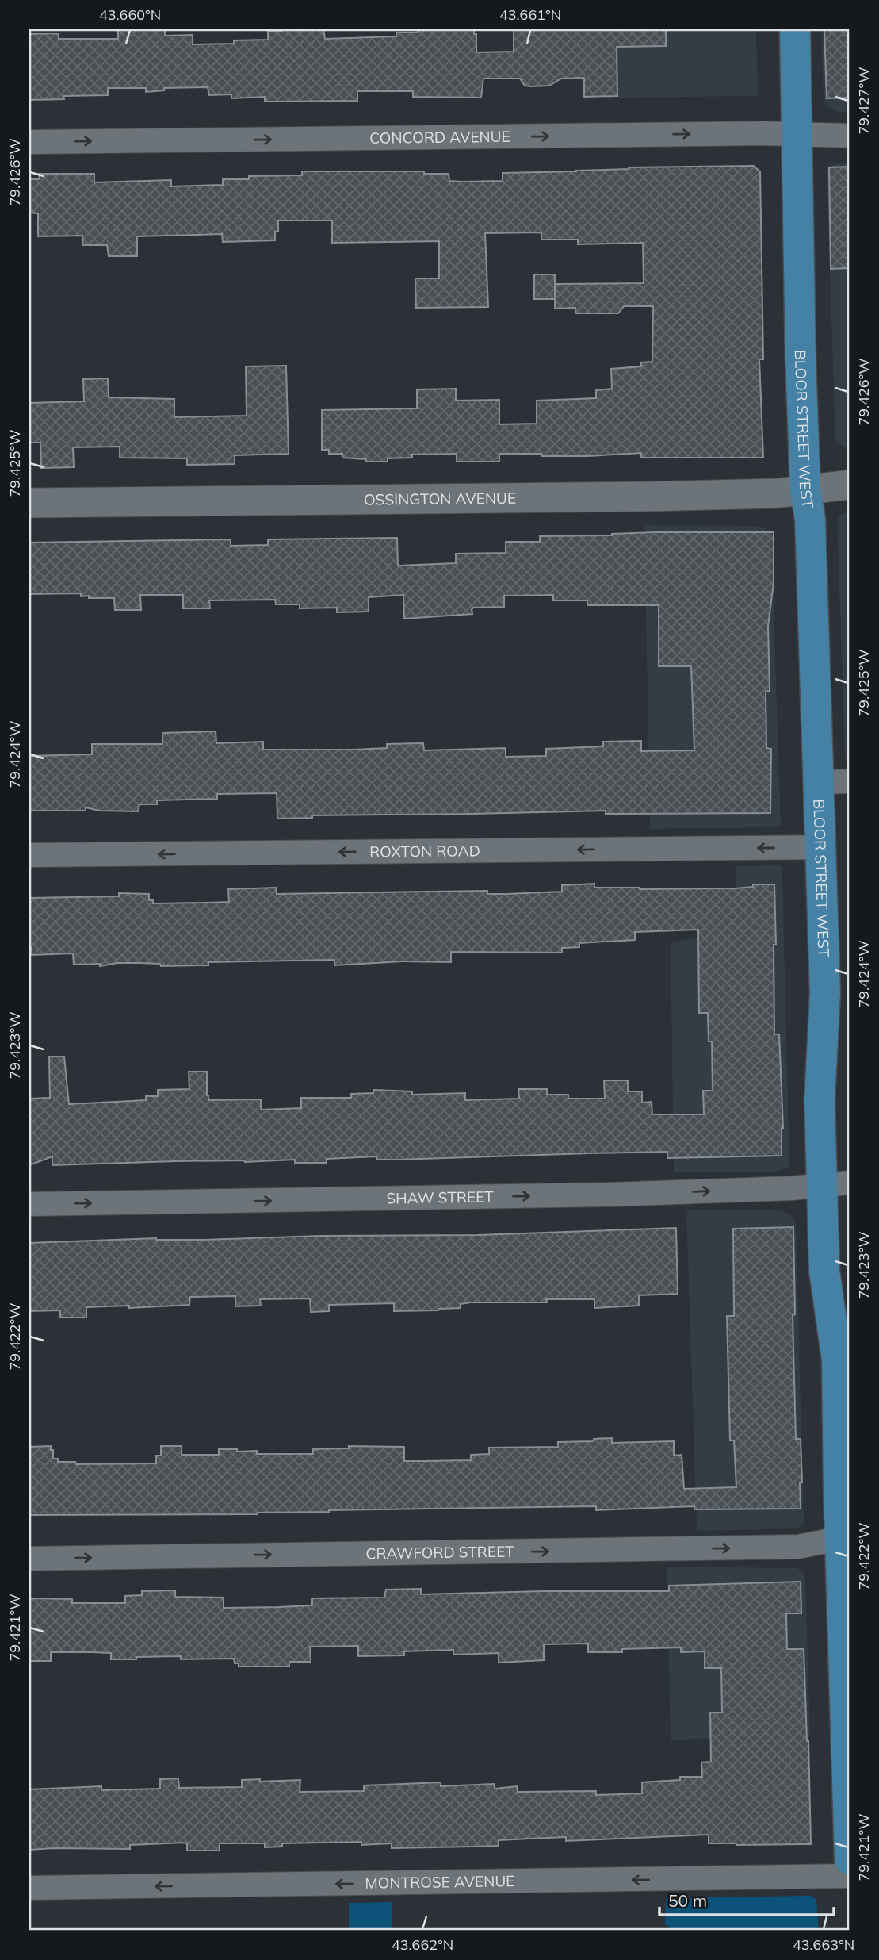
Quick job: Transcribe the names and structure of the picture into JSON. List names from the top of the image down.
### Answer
{
  "streets": {
    "main road": ["BLOOR STREET WEST"],
    "street": [
      "CONCORD AVENUE",
      "OSSINGTON AVENUE",
      "ROXTON ROAD",
      "SHAW STREET",
      "CRAWFORD STREET",
      "MONTROSE AVENUE"
    ]
  },
  "crossings": [
    ["CONCORD AVENUE", "BLOOR STREET WEST"],
    ["BLOOR STREET WEST", "OSSINGTON AVENUE"],
    ["BLOOR STREET WEST", "ROXTON ROAD"],
    ["BLOOR STREET WEST", "SHAW STREET"],
    ["BLOOR STREET WEST", "CRAWFORD STREET"]
  ],
  "one_way": [
    "CONCORD AVENUE",
    "ROXTON ROAD",
    "SHAW STREET",
    "CRAWFORD STREET",
    "MONTROSE AVENUE"
  ],
  "scale_bar": "50 m",
  "coordinates": [
    "43.660°N",
    "43.661°N",
    "79.427°W",
    "79.426°W",
    "79.425°W",
    "79.424°W",
    "79.423°W",
    "79.422°W",
    "79.421°W",
    "43.662°N",
    "43.663°N"
  ]
}
